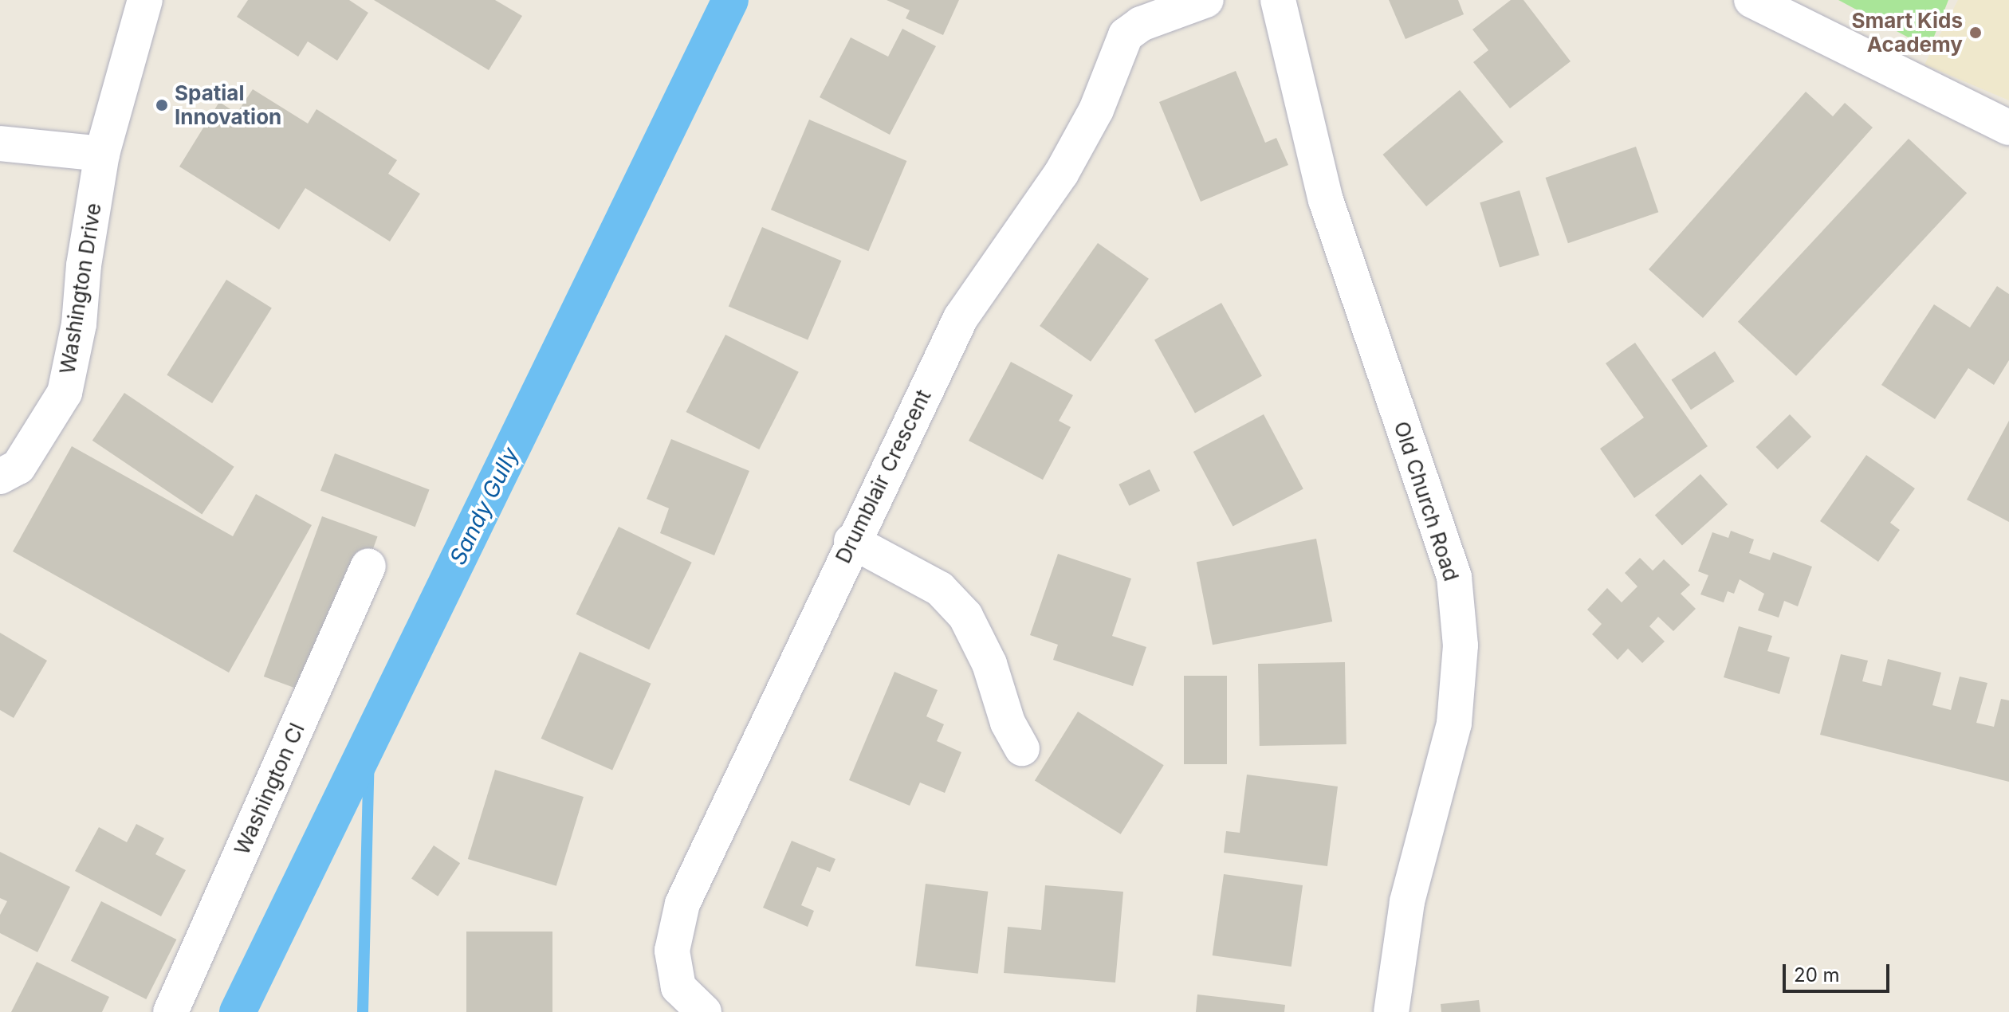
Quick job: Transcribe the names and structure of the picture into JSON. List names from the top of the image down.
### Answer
{
  "streets": {
    "street": [
      "Washington Drive",
      "Drumblair Crescent",
      "Old Church Road",
      "Washington Cl"
    ]
  },
  "water": ["Sandy Gully"],
  "places": ["Smart Kids Academy", "Spatial Innovation"],
  "scale_bar": "20 m"
}
